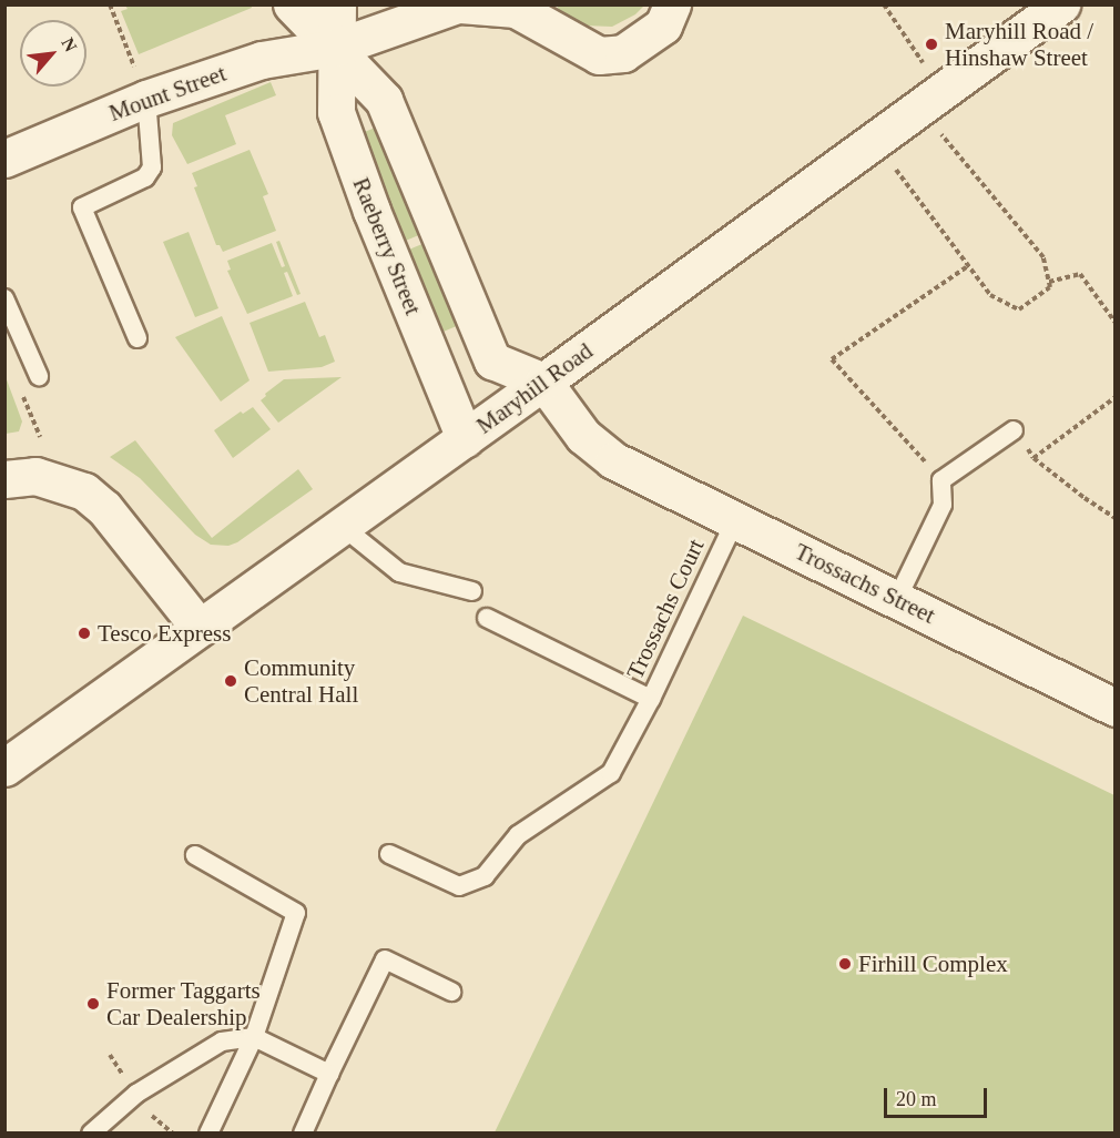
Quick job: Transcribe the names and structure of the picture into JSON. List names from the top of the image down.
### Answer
{
  "streets": {
    "street": [
      "Mount Street",
      "Raeberry Street",
      "Maryhill Road",
      "Trossachs Street"
    ],
    "lane": ["Trossachs Court"]
  },
  "crossings": [
    ["Mount Street", "Raeberry Street"],
    ["Raeberry Street", "Maryhill Road"],
    ["Maryhill Road", "Trossachs Street"],
    ["Trossachs Street", "Trossachs Court"]
  ],
  "places": [
    "Maryhill Road / Hinshaw Street",
    "Tesco Express",
    "Community Central Hall",
    "Firhill Complex",
    "Former Taggarts Car Dealership"
  ],
  "scale_bar": "20 m",
  "north": "top right"
}
